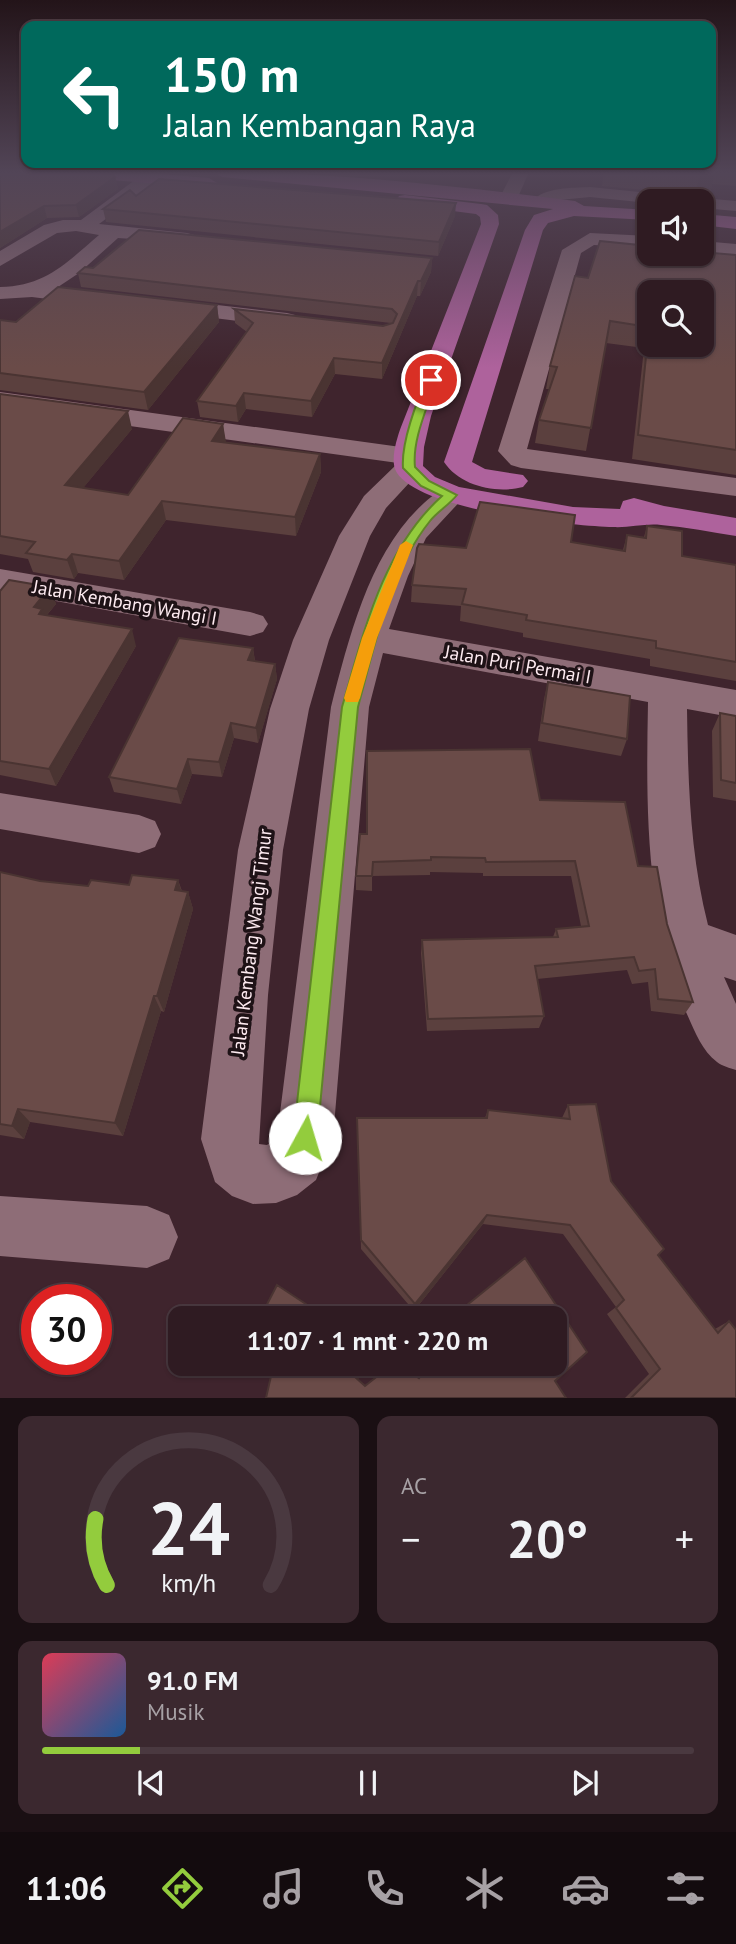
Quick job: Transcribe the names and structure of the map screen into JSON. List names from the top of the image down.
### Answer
{
  "streets": {
    "street": ["Jalan Kembang Wangi I", "Jalan Puri Permai I", "Jalan Kembang Wangi Timur"]
  },
  "crossings": [
    ["Jalan Puri Permai I", "Jalan Kembang Wangi Timur"]
  ],
  "page": {
    "turn": ["150 m", "Jalan Kembangan Raya"],
    "limit": "30",
    "trip": "11:07 · 1 mnt · 220 m",
    "tile": "AC",
    "heat": ["−", "20°", "+"],
    "song": ["91.0 FM", "Musik"],
    "tabs": "11:06",
    "gauge": ["24", "km/h"]
  }
}
